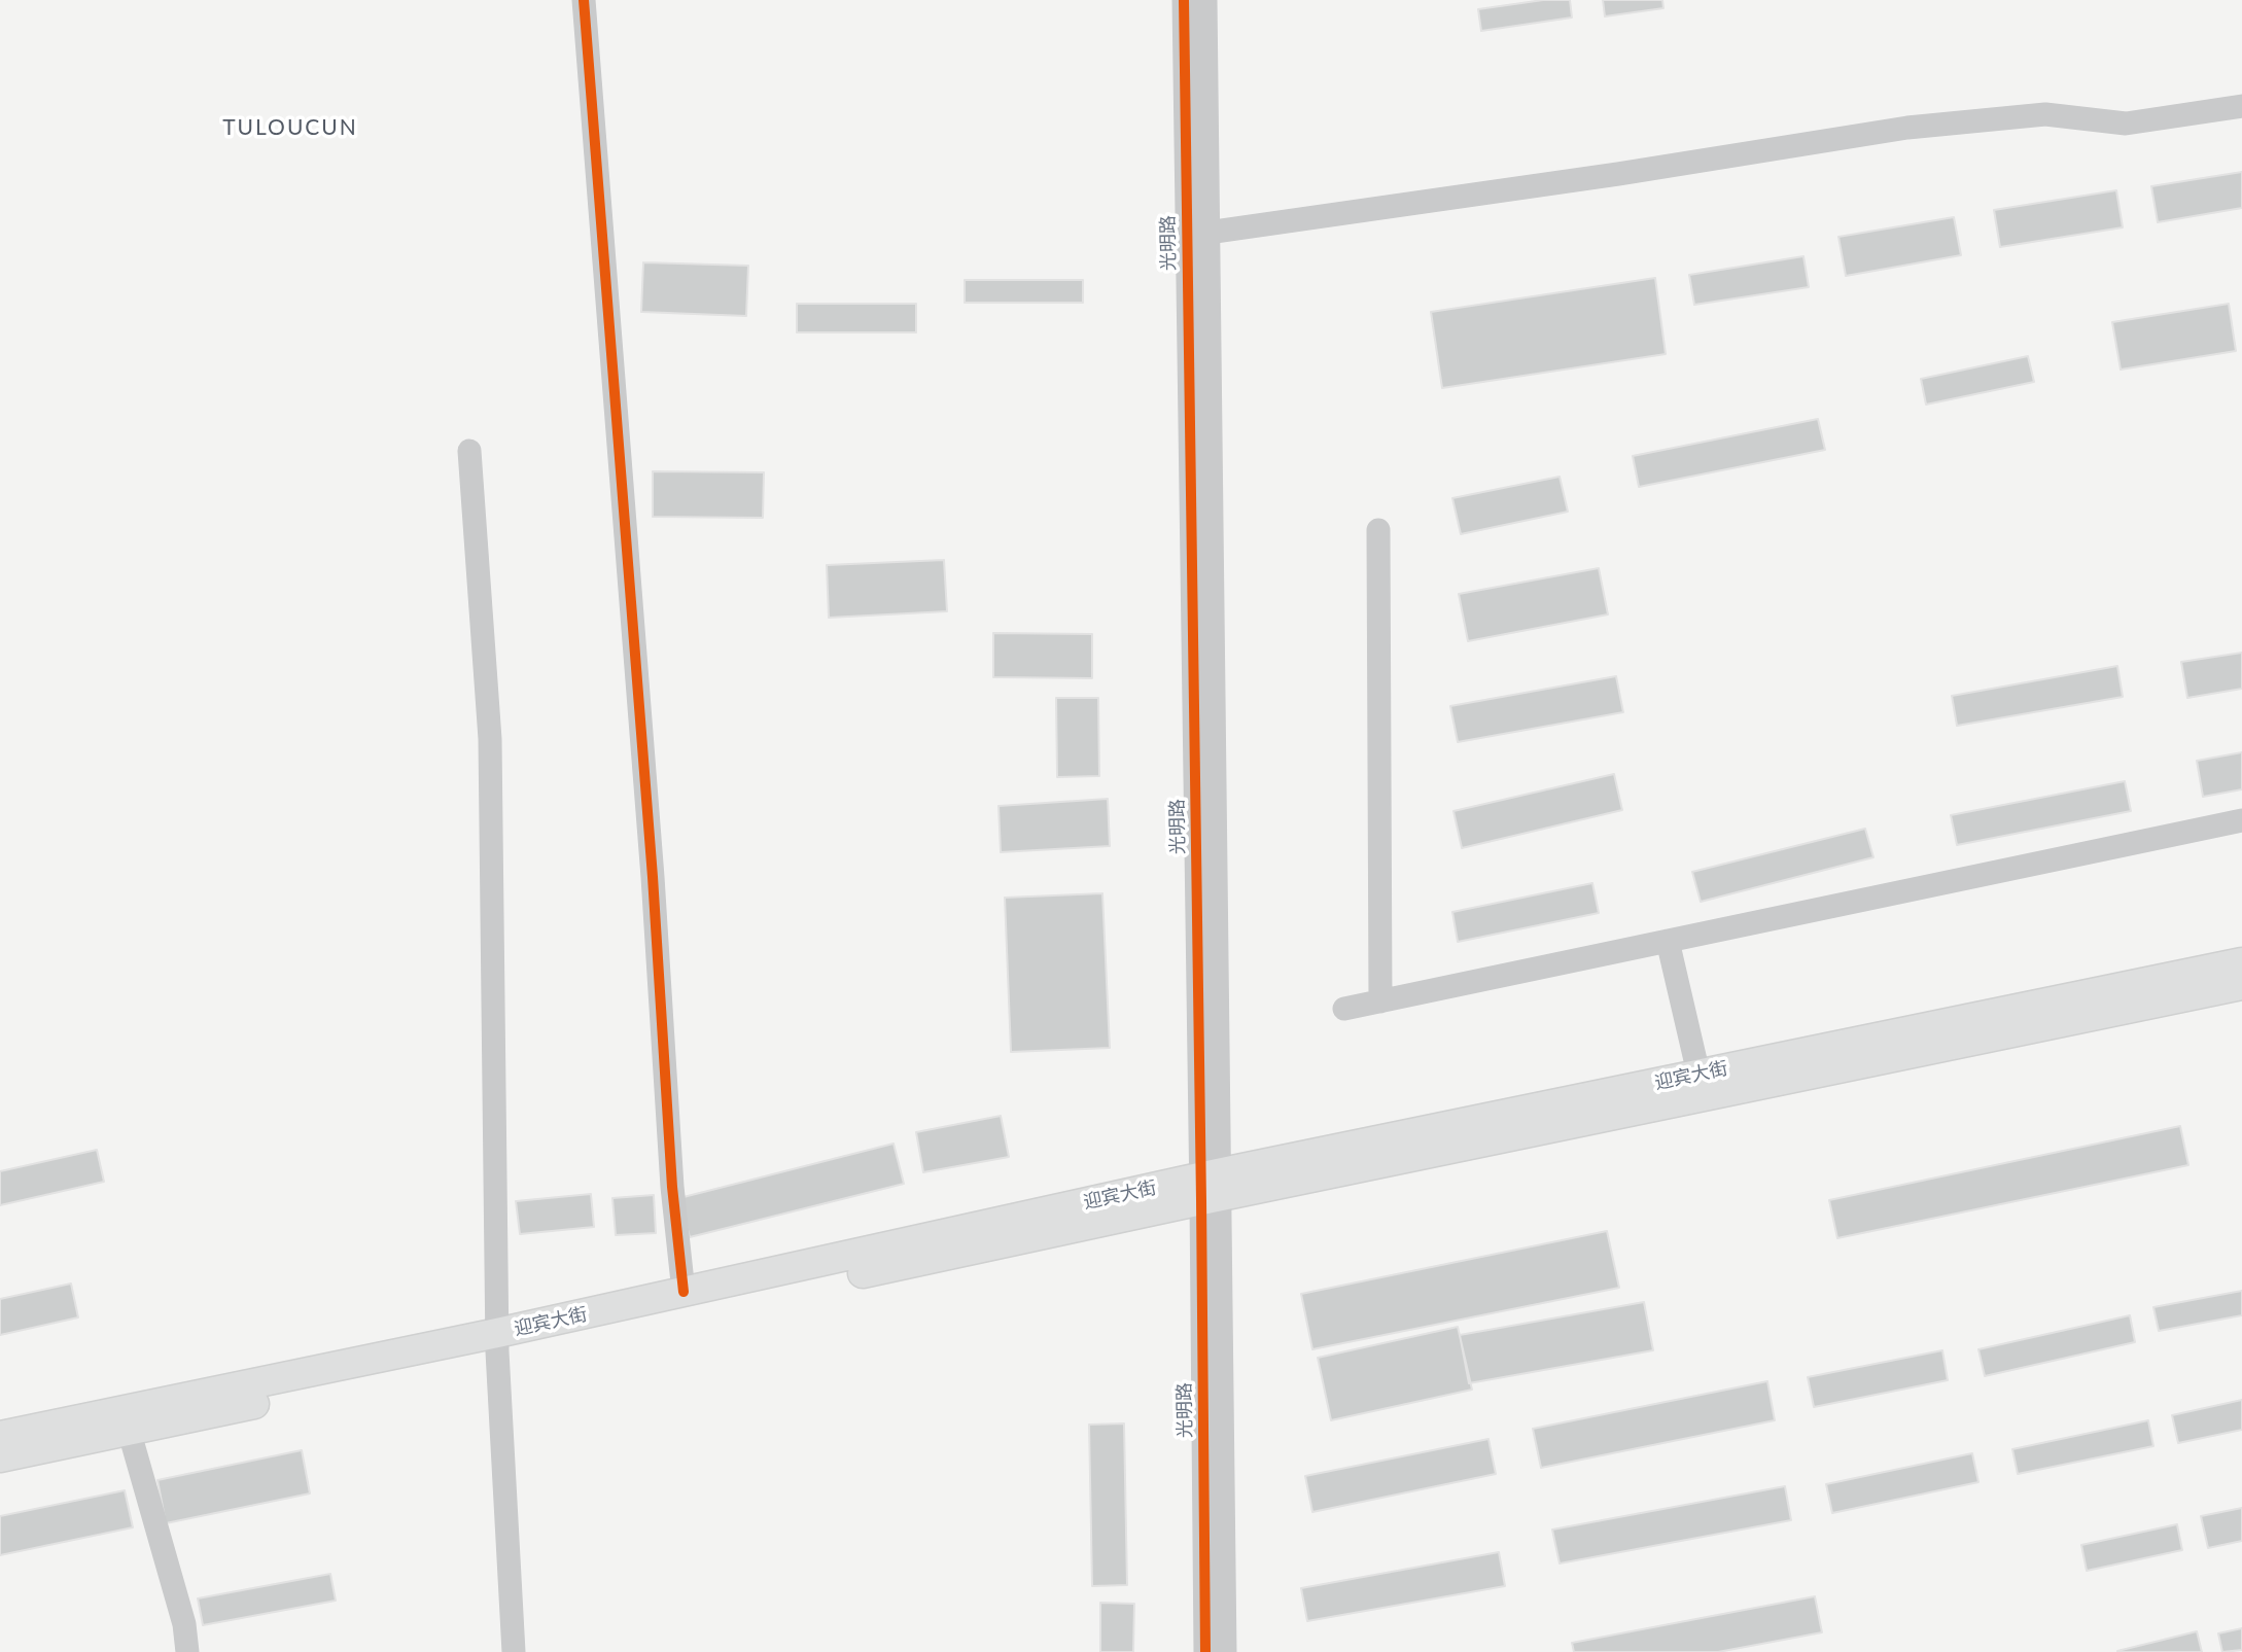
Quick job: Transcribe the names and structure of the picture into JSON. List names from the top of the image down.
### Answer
{
  "streets": {
    "main road": ["迎宾大街"],
    "street": ["光明路"]
  },
  "crossings": [
    ["光明路", "迎宾大街"]
  ],
  "districts": ["TULOUCUN"]
}
